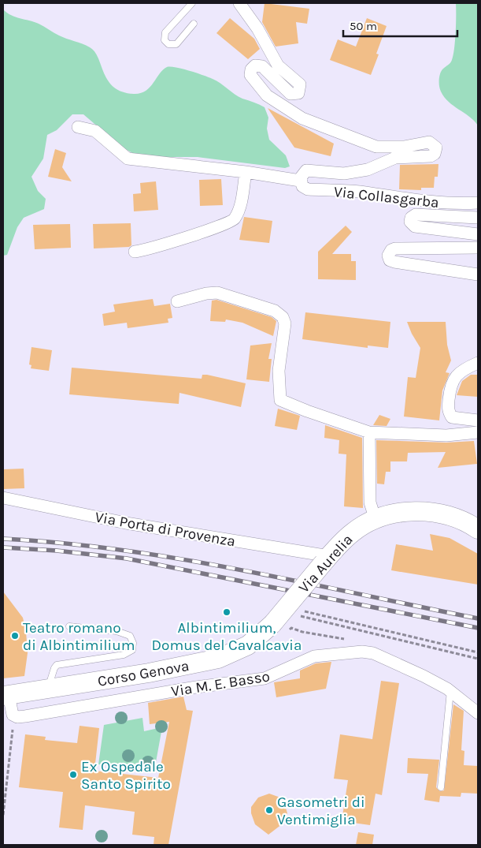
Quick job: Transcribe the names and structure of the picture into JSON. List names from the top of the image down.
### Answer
{
  "streets": {
    "main road": ["Via Aurelia", "Corso Genova"],
    "street": ["Via Collasgarba", "Via Porta di Provenza", "Via M. E. Basso"]
  },
  "crossings": [
    ["Via Porta di Provenza", "Via Aurelia"],
    ["Via Aurelia", "Corso Genova"]
  ],
  "places": [
    "Albintimilium, Domus del Cavalcavia",
    "Teatro romano di Albintimilium",
    "Ex Ospedale Santo Spirito",
    "Gasometri di Ventimiglia"
  ],
  "scale_bar": "50 m"
}
